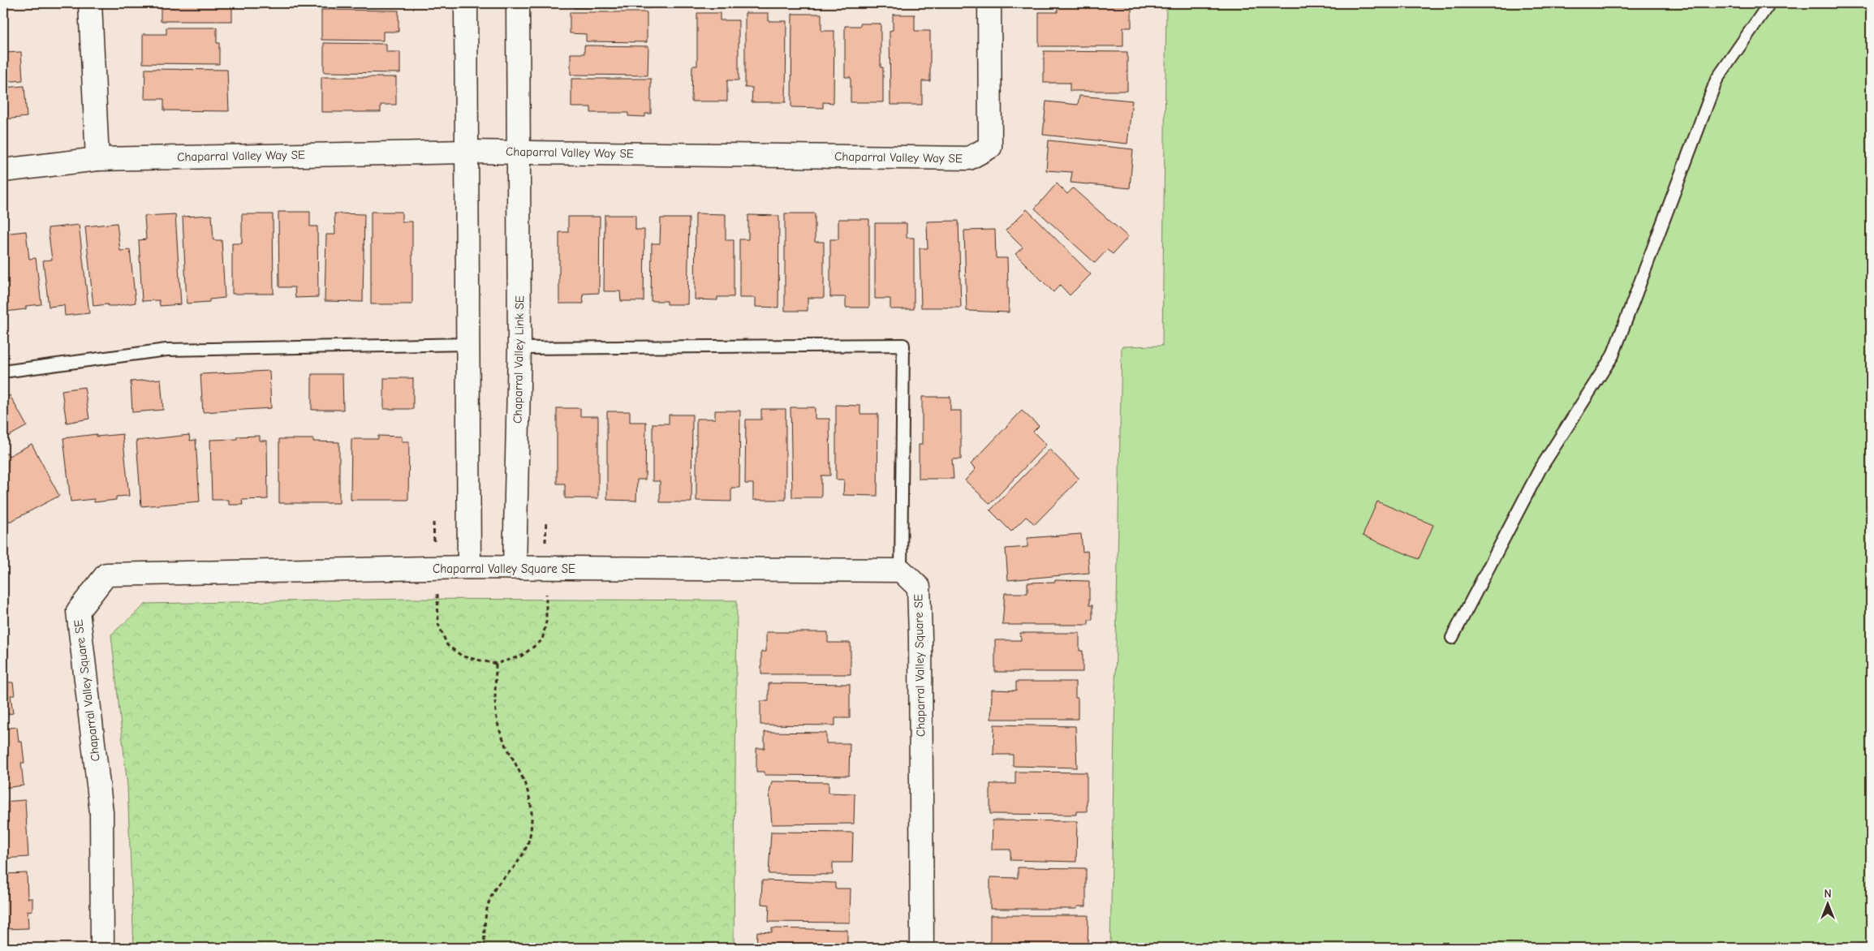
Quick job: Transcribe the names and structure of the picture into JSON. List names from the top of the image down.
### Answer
{
  "streets": {
    "street": ["Chaparral Valley Way SE", "Chaparral Valley Link SE", "Chaparral Valley Square SE"]
  },
  "crossings": [
    ["Chaparral Valley Way SE", "Chaparral Valley Link SE"],
    ["Chaparral Valley Link SE", "Chaparral Valley Square SE"]
  ],
  "north": "top"
}
